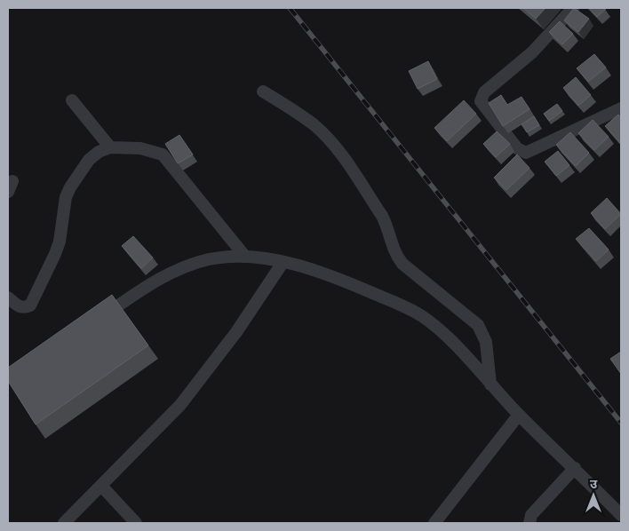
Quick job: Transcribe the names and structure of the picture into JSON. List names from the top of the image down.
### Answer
{
  "north": "top"
}
